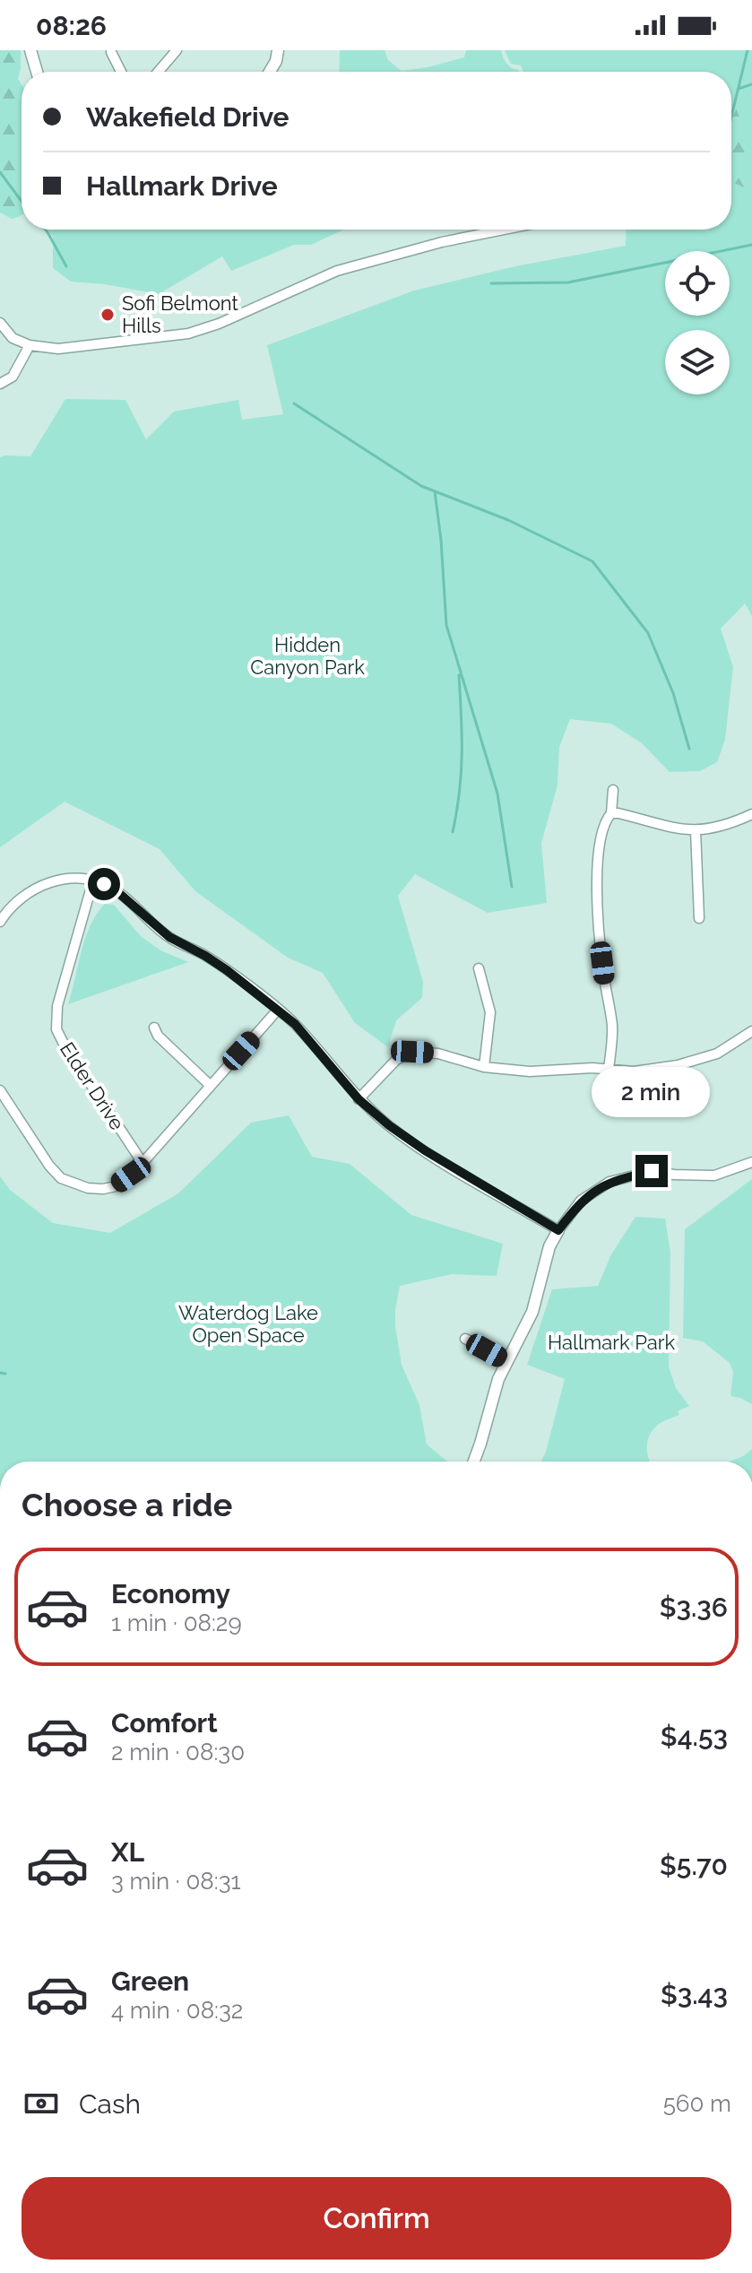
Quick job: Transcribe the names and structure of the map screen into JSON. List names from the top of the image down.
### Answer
{
  "streets": {
    "street": ["Elder Drive"]
  },
  "parks": ["Hidden Canyon Park", "Waterdog Lake Open Space", "Hallmark Park"],
  "places": ["Sofi Belmont Hills"],
  "page": {
    "status": "08:26",
    "banner": ["Wakefield Drive", "Hallmark Drive"],
    "bubble": "2 min",
    "heading": "Choose a ride",
    "list": [
      {
        "name": "Economy",
        "note": "1 min · 08:29",
        "value": "$3.36"
      },
      {
        "name": "Comfort",
        "note": "2 min · 08:30",
        "value": "$4.53"
      },
      {
        "name": "XL",
        "note": "3 min · 08:31",
        "value": "$5.70"
      },
      {
        "name": "Green",
        "note": "4 min · 08:32",
        "value": "$3.43"
      }
    ],
    "pay": ["Cash", "560 m"],
    "buttons": "Confirm"
  }
}
